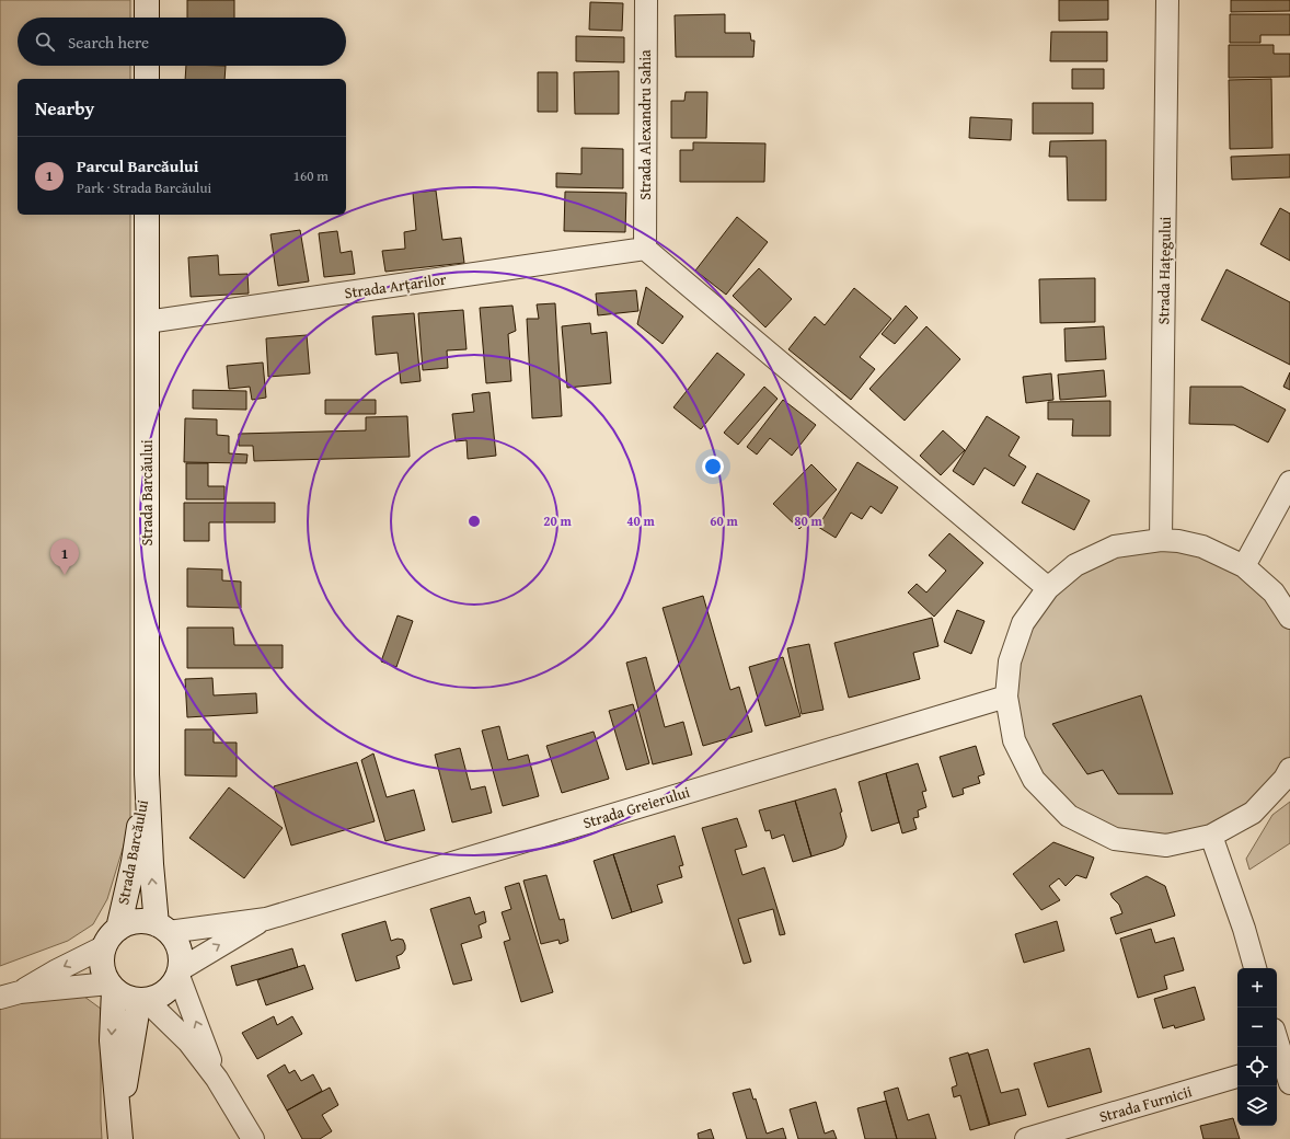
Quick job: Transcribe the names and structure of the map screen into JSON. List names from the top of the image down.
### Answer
{
  "streets": {
    "street": [
      "Strada Alexandru Sahia",
      "Strada Hațegului",
      "Strada Arțarilor",
      "Strada Barcăului",
      "Strada Greierului",
      "Strada Furnicii"
    ]
  },
  "crossings": [
    ["Strada Alexandru Sahia", "Strada Arțarilor"],
    ["Strada Arțarilor", "Strada Barcăului"],
    ["Strada Barcăului", "Strada Greierului"]
  ],
  "page": {
    "search": "Search here",
    "heading": "Nearby",
    "list": [
      {
        "mark": "1",
        "name": "Parcul Barcăului",
        "note": "Park · Strada Barcăului",
        "value": "160 m"
      }
    ],
    "pins": "1",
    "map_buttons": ["+", "−"]
  },
  "rings": [
    "20 m",
    "40 m",
    "60 m",
    "80 m"
  ]
}
